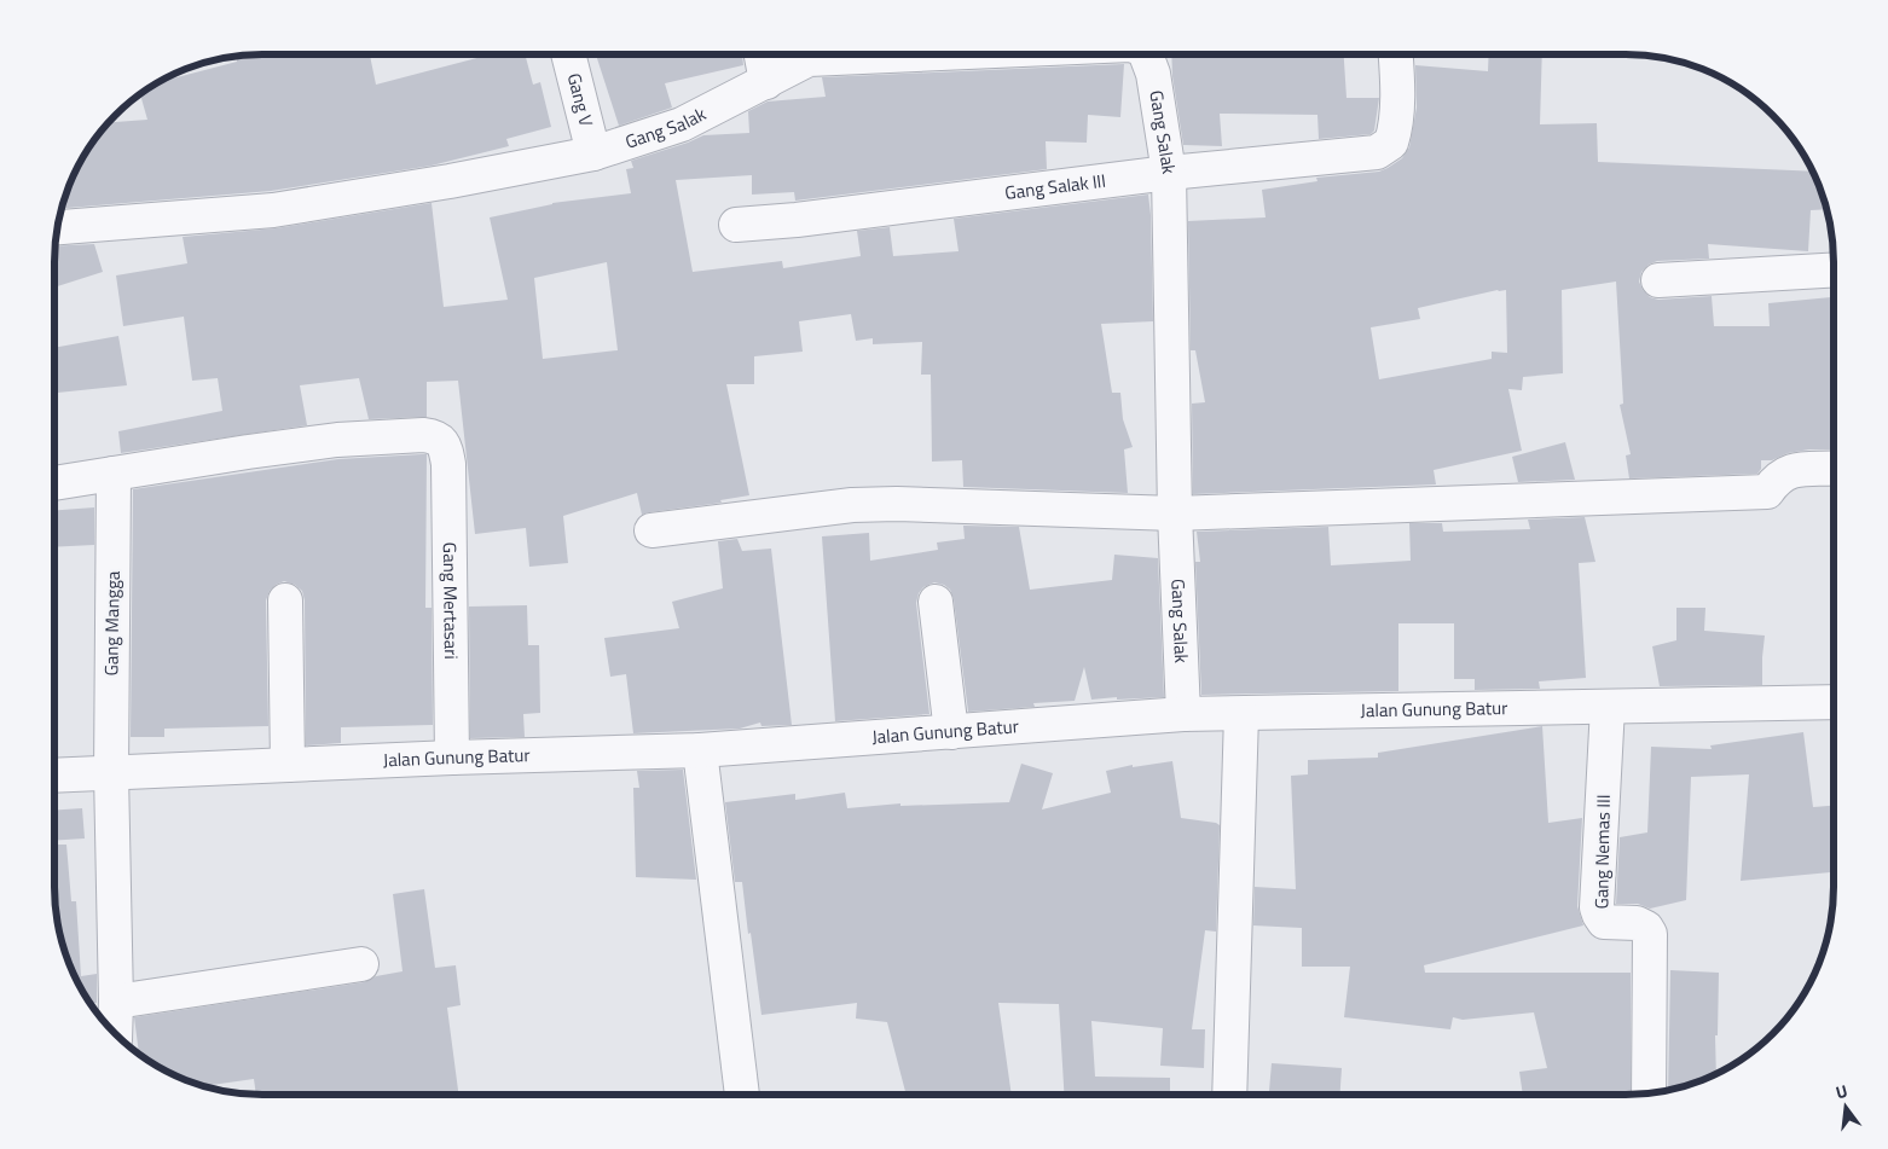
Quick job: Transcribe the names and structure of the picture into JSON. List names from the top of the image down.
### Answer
{
  "streets": {
    "street": [
      "Gang V",
      "Gang Salak",
      "Gang Salak III",
      "Gang Mertasari",
      "Gang Mangga",
      "Jalan Gunung Batur",
      "Gang Nemas III"
    ]
  },
  "crossings": [
    ["Gang V", "Gang Salak"],
    ["Gang Salak", "Gang Salak III"],
    ["Gang Salak", "Jalan Gunung Batur"],
    ["Gang Mertasari", "Gang Mangga"],
    ["Gang Mertasari", "Jalan Gunung Batur"],
    ["Gang Mangga", "Jalan Gunung Batur"],
    ["Jalan Gunung Batur", "Gang Nemas III"]
  ],
  "north": "top"
}
